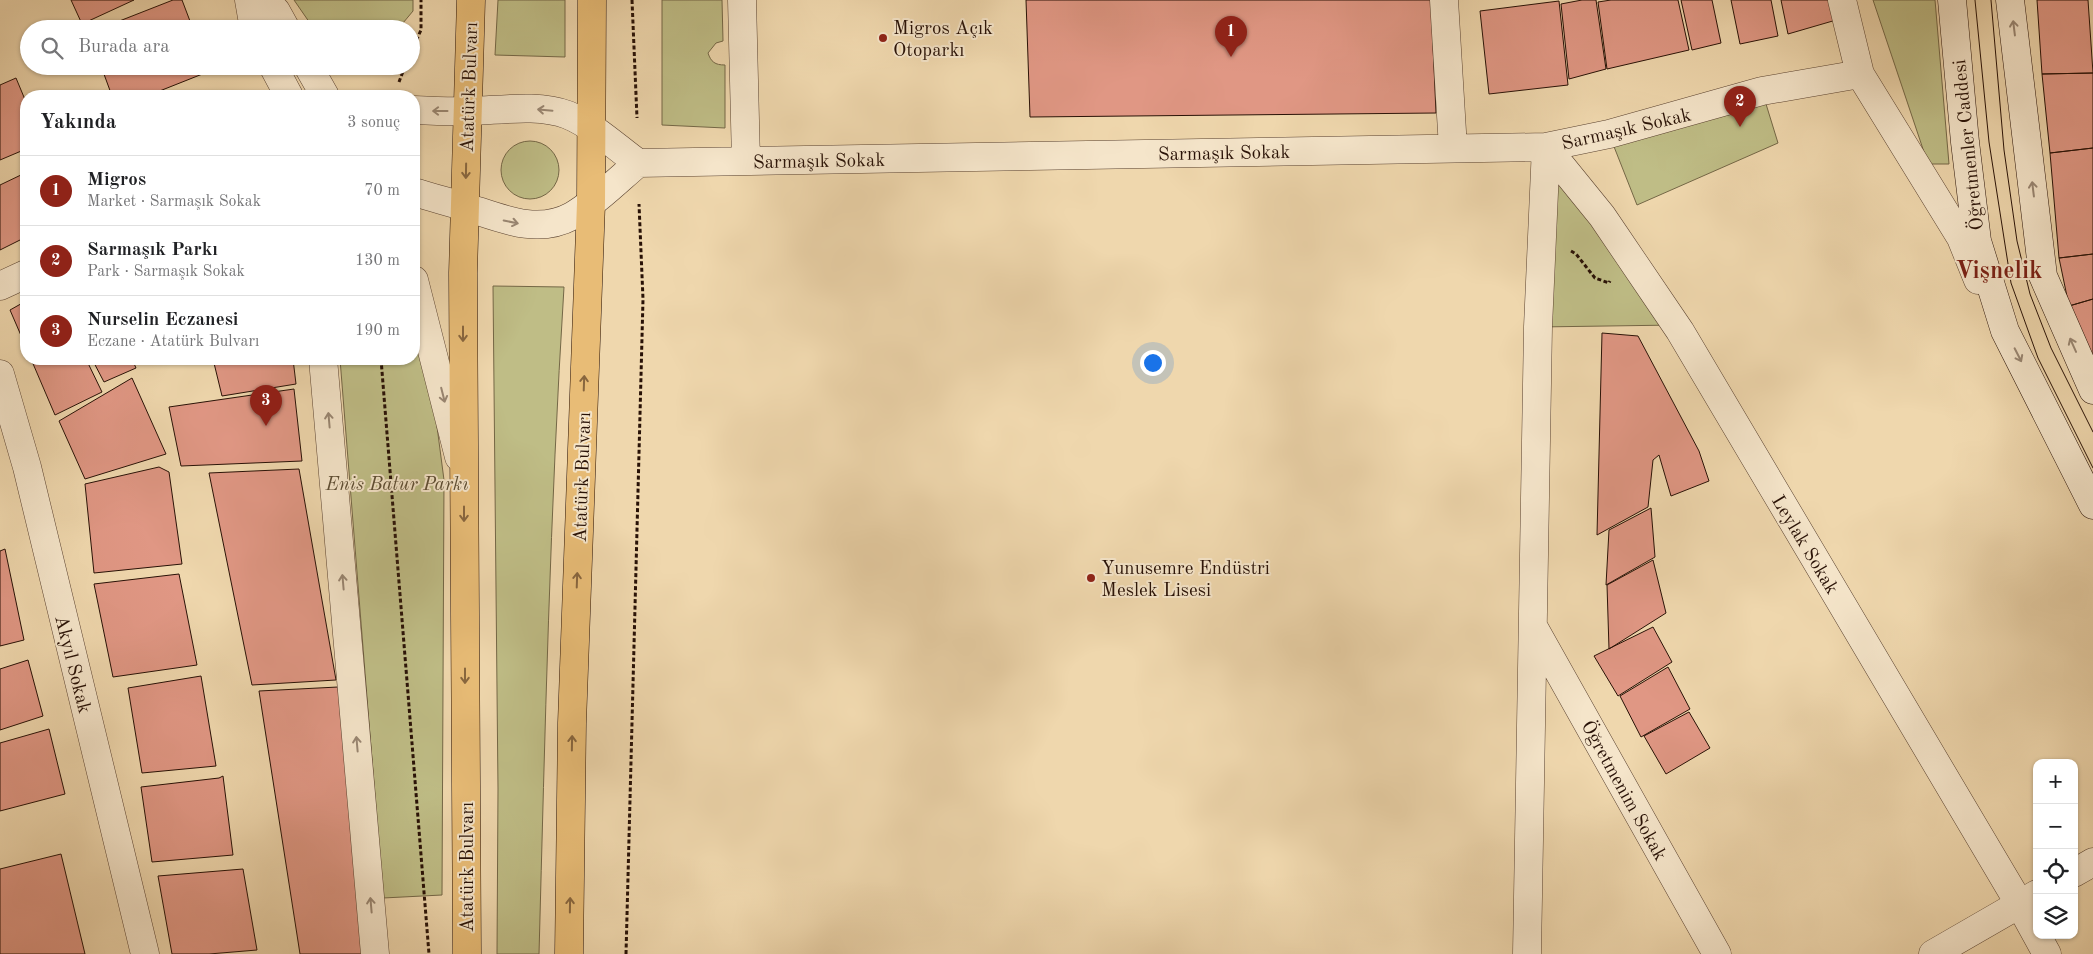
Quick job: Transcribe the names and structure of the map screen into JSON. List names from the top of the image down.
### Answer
{
  "streets": {
    "main road": ["Atatürk Bulvarı"],
    "street": [
      "Sarmaşık Sokak",
      "Öğretmenler Caddesi",
      "Leylak Sokak",
      "Akyıl Sokak",
      "Öğretmenim Sokak"
    ]
  },
  "crossings": [
    ["Sarmaşık Sokak", "Leylak Sokak"]
  ],
  "districts": ["Vişnelik"],
  "parks": ["Enis Batur Parkı"],
  "places": ["Migros Açık Otoparkı", "Yunusemre Endüstri Meslek Lisesi"],
  "page": {
    "pins": ["1", "2", "3"],
    "search": "Burada ara",
    "heading": ["Yakında", "3 sonuç"],
    "list": [
      {
        "mark": "1",
        "name": "Migros",
        "note": "Market · Sarmaşık Sokak",
        "value": "70 m"
      },
      {
        "mark": "2",
        "name": "Sarmaşık Parkı",
        "note": "Park · Sarmaşık Sokak",
        "value": "130 m"
      },
      {
        "mark": "3",
        "name": "Nurselin Eczanesi",
        "note": "Eczane · Atatürk Bulvarı",
        "value": "190 m"
      }
    ],
    "map_buttons": ["+", "−"]
  }
}
